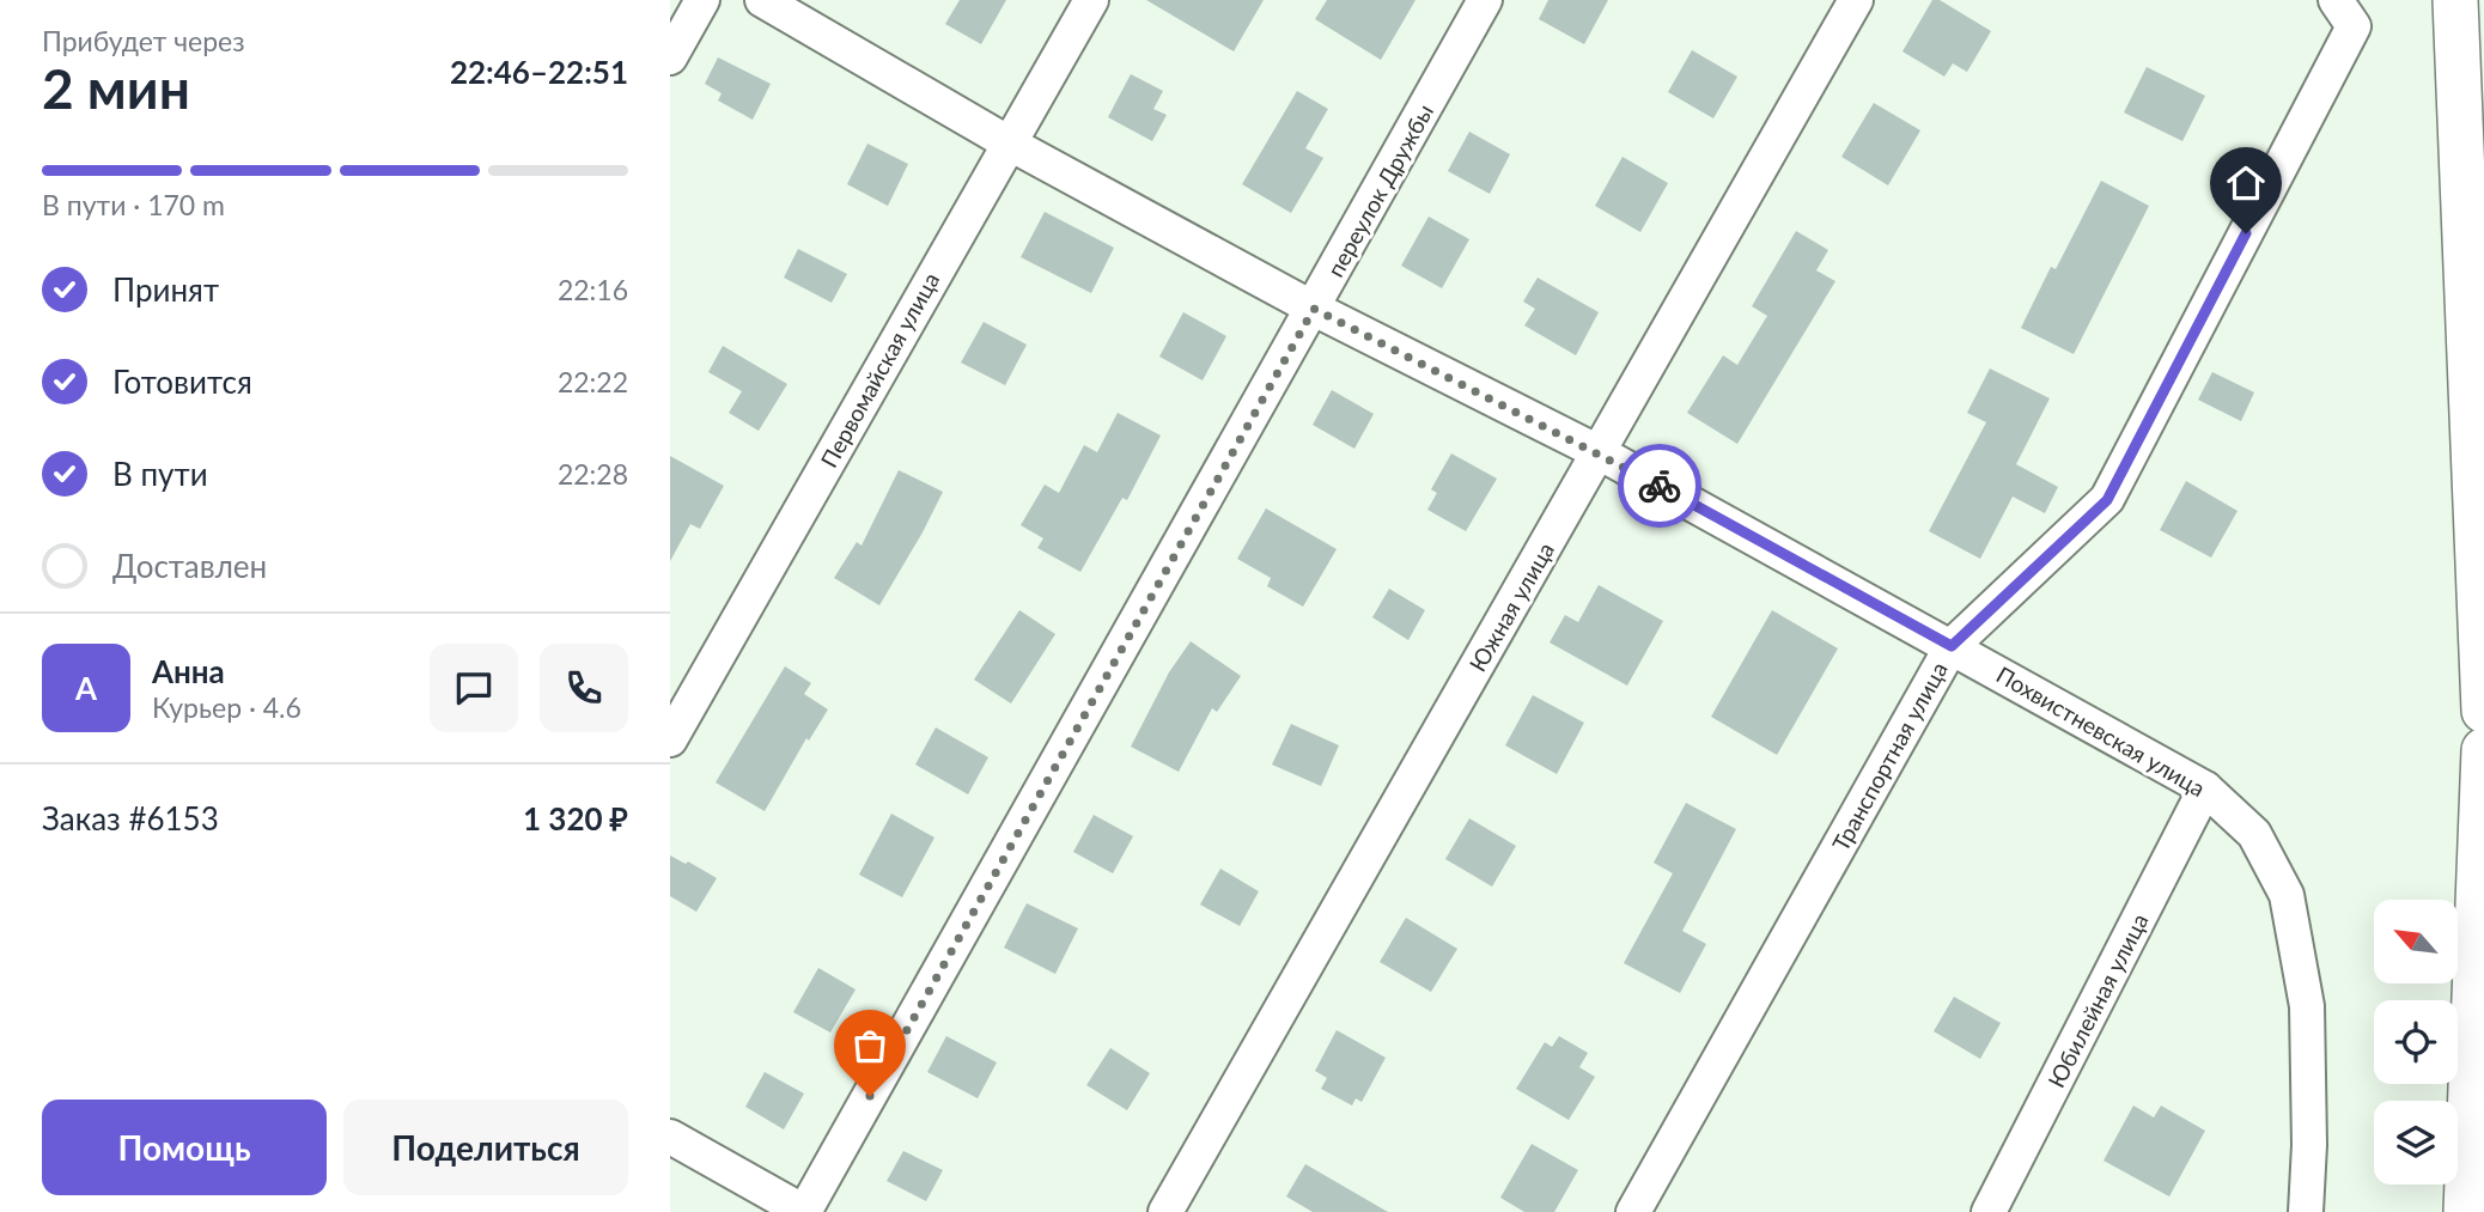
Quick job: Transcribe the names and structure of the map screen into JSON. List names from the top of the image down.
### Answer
{
  "streets": {
    "street": [
      "переулок Дружбы",
      "Первомайская улица",
      "Южная улица",
      "Похвистневская улица",
      "Транспортная улица",
      "Юбилейная улица"
    ]
  },
  "crossings": [
    ["переулок Дружбы", "Похвистневская улица"],
    ["Первомайская улица", "Похвистневская улица"],
    ["Южная улица", "Похвистневская улица"],
    ["Похвистневская улица", "Транспортная улица"],
    ["Похвистневская улица", "Юбилейная улица"]
  ],
  "north": "top left",
  "page": {
    "heading": ["2 мин", "Прибудет через", "22:46–22:51"],
    "panel": [
      "Анна",
      "Курьер · 4.6",
      "Заказ #6153",
      "1 320 ₽"
    ],
    "bar": "В пути · 170 m",
    "list": [
      ["Принят", "22:16"],
      ["Готовится", "22:22"],
      ["В пути", "22:28"],
      "Доставлен"
    ],
    "round": "А",
    "buttons": ["Помощь", "Поделиться"]
  }
}
